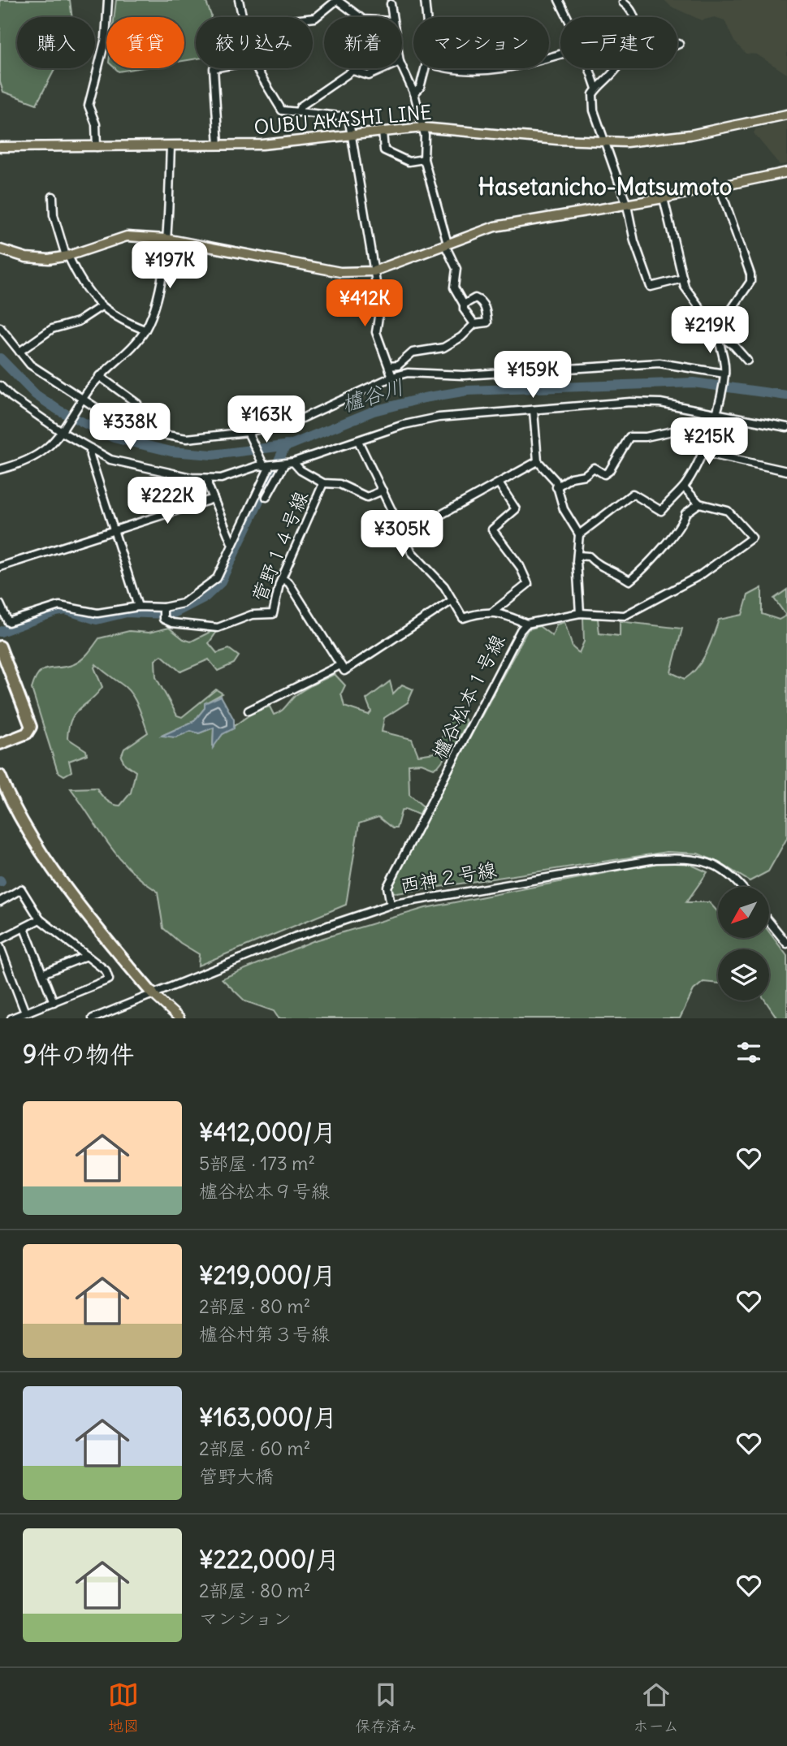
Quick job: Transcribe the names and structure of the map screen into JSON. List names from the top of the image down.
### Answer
{
  "streets": {
    "main road": ["OUBU AKASHI LINE"],
    "street": ["菅野１４号線", "櫨谷松本１号線", "西神２号線"]
  },
  "crossings": [
    ["櫨谷松本１号線", "西神２号線"]
  ],
  "districts": ["Hasetanicho-Matsumoto"],
  "water": ["櫨谷川"],
  "north": "bottom left",
  "page": {
    "chip": [
      "購入",
      "賃貸",
      "絞り込み",
      "新着",
      "マンション",
      "一戸建て"
    ],
    "price": [
      "¥197K",
      "¥412K",
      "¥219K",
      "¥159K",
      "¥163K",
      "¥338K",
      "¥215K",
      "¥222K",
      "¥305K"
    ],
    "heading": "9件の物件",
    "list": [
      {
        "name": "¥412,000/月",
        "note": "5部屋 · 173 m² · 櫨谷松本９号線"
      },
      {
        "name": "¥219,000/月",
        "note": "2部屋 · 80 m² · 櫨谷村第３号線"
      },
      {
        "name": "¥163,000/月",
        "note": "2部屋 · 60 m² · 管野大橋"
      },
      {
        "name": "¥222,000/月",
        "note": "2部屋 · 80 m² · マンション"
      }
    ],
    "tabs": ["地図", "保存済み", "ホーム"]
  }
}
